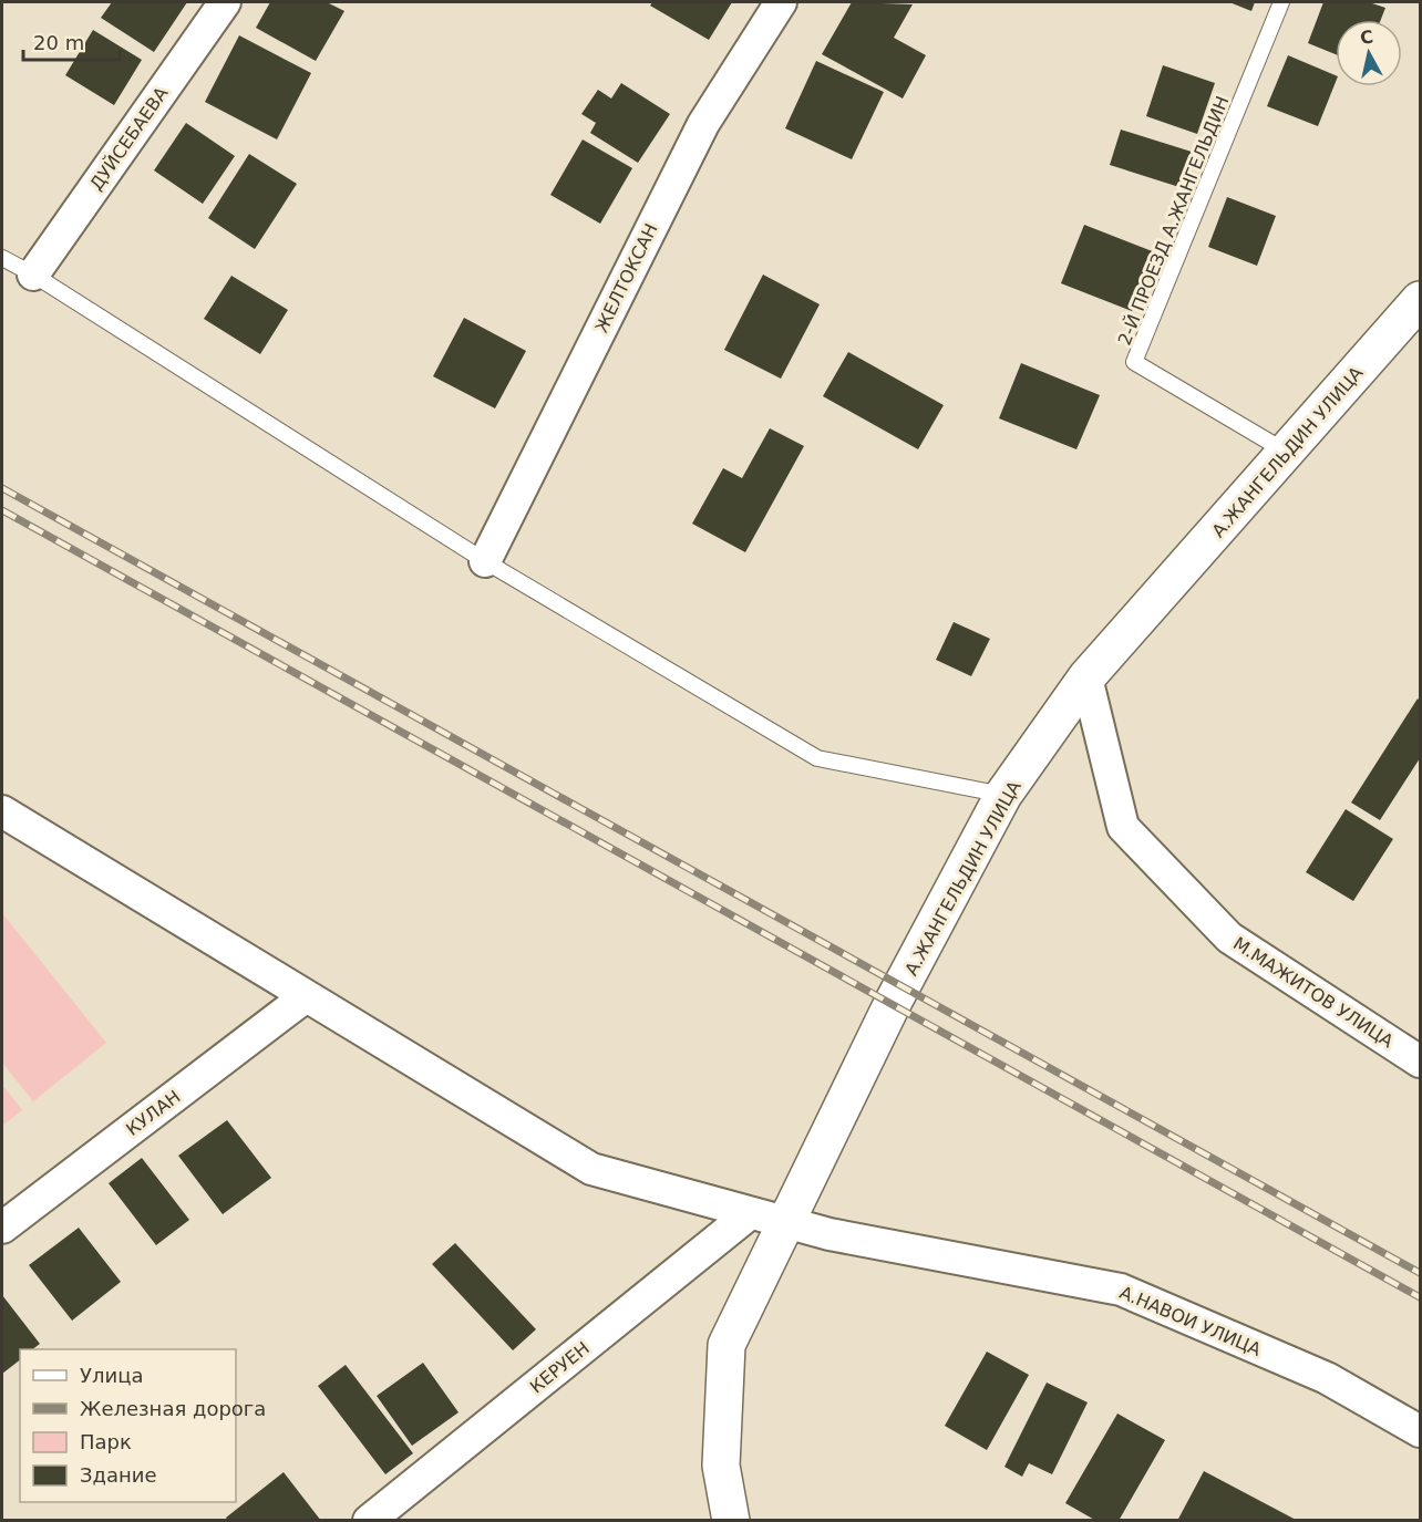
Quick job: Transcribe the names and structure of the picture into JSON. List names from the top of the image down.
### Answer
{
  "streets": {
    "street": [
      "ДУЙСЕБАЕВА",
      "ЖЕЛТОКСАН",
      "А.ЖАНГЕЛЬДИН УЛИЦА",
      "М.МАЖИТОВ УЛИЦА",
      "КУЛАН",
      "А.НАВОИ УЛИЦА",
      "КЕРУЕН"
    ],
    "lane": ["2-Й ПРОЕЗД А.ЖАНГЕЛЬДИН"]
  },
  "crossings": [
    ["2-Й ПРОЕЗД А.ЖАНГЕЛЬДИН", "А.ЖАНГЕЛЬДИН УЛИЦА"],
    ["А.ЖАНГЕЛЬДИН УЛИЦА", "М.МАЖИТОВ УЛИЦА"],
    ["А.ЖАНГЕЛЬДИН УЛИЦА", "А.НАВОИ УЛИЦА"],
    ["КУЛАН", "А.НАВОИ УЛИЦА"],
    ["А.НАВОИ УЛИЦА", "КЕРУЕН"]
  ],
  "legend": [
    "Улица",
    "Железная дорога",
    "Парк",
    "Здание"
  ],
  "scale_bar": "20 m",
  "north": "top"
}
